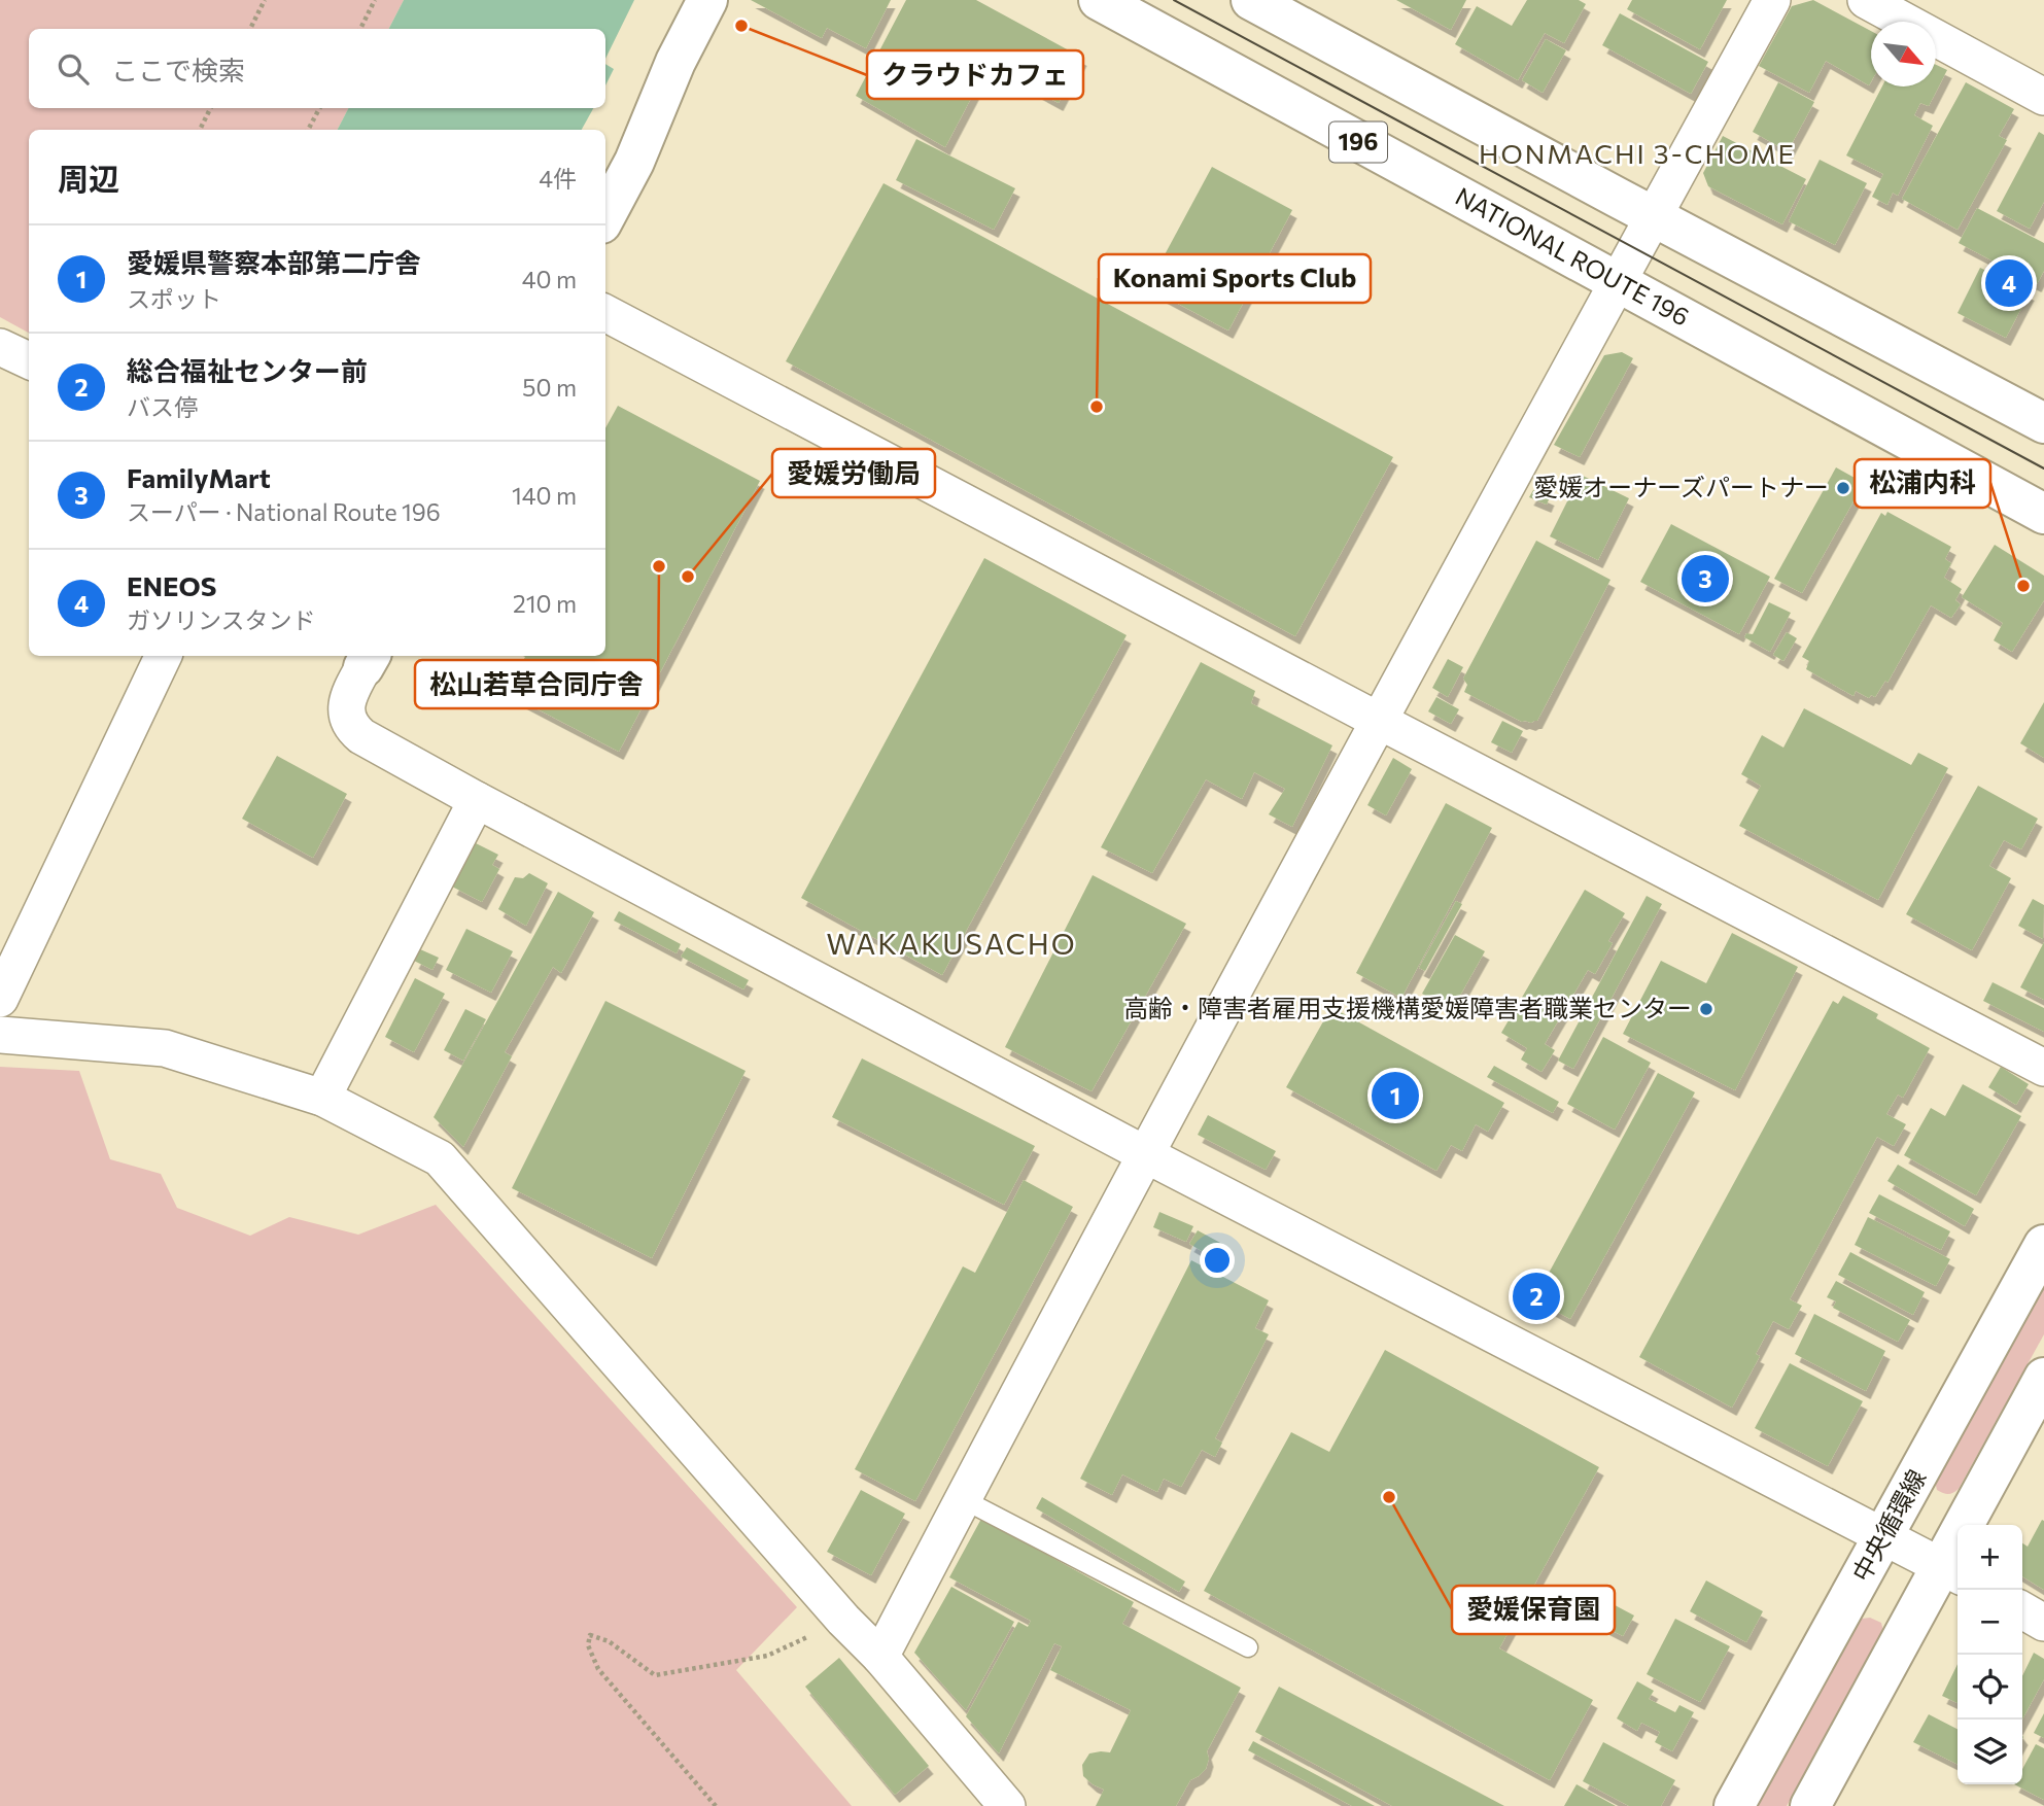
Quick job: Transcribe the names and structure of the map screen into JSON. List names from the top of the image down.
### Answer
{
  "streets": {
    "main road": ["196", "NATIONAL ROUTE 196", "中央循環線"]
  },
  "districts": ["HONMACHI 3-CHOME", "WAKAKUSACHO"],
  "places": [
    "クラウドカフェ",
    "Konami Sports Club",
    "愛媛オーナーズパートナー",
    "松山若草合同庁舎",
    "愛媛労働局",
    "松浦内科",
    "高齢・障害者雇用支援機構愛媛障害者職業センター",
    "愛媛保育園"
  ],
  "north": "bottom right",
  "page": {
    "search": "ここで検索",
    "heading": ["周辺", "4件"],
    "list": [
      {
        "mark": "1",
        "name": "愛媛県警察本部第二庁舎",
        "note": "スポット",
        "value": "40 m"
      },
      {
        "mark": "2",
        "name": "総合福祉センター前",
        "note": "バス停",
        "value": "50 m"
      },
      {
        "mark": "3",
        "name": "FamilyMart",
        "note": "スーパー · National Route 196",
        "value": "140 m"
      },
      {
        "mark": "4",
        "name": "ENEOS",
        "note": "ガソリンスタンド",
        "value": "210 m"
      }
    ],
    "pins": [
      "4",
      "3",
      "1",
      "2"
    ],
    "map_buttons": ["+", "−"]
  }
}
